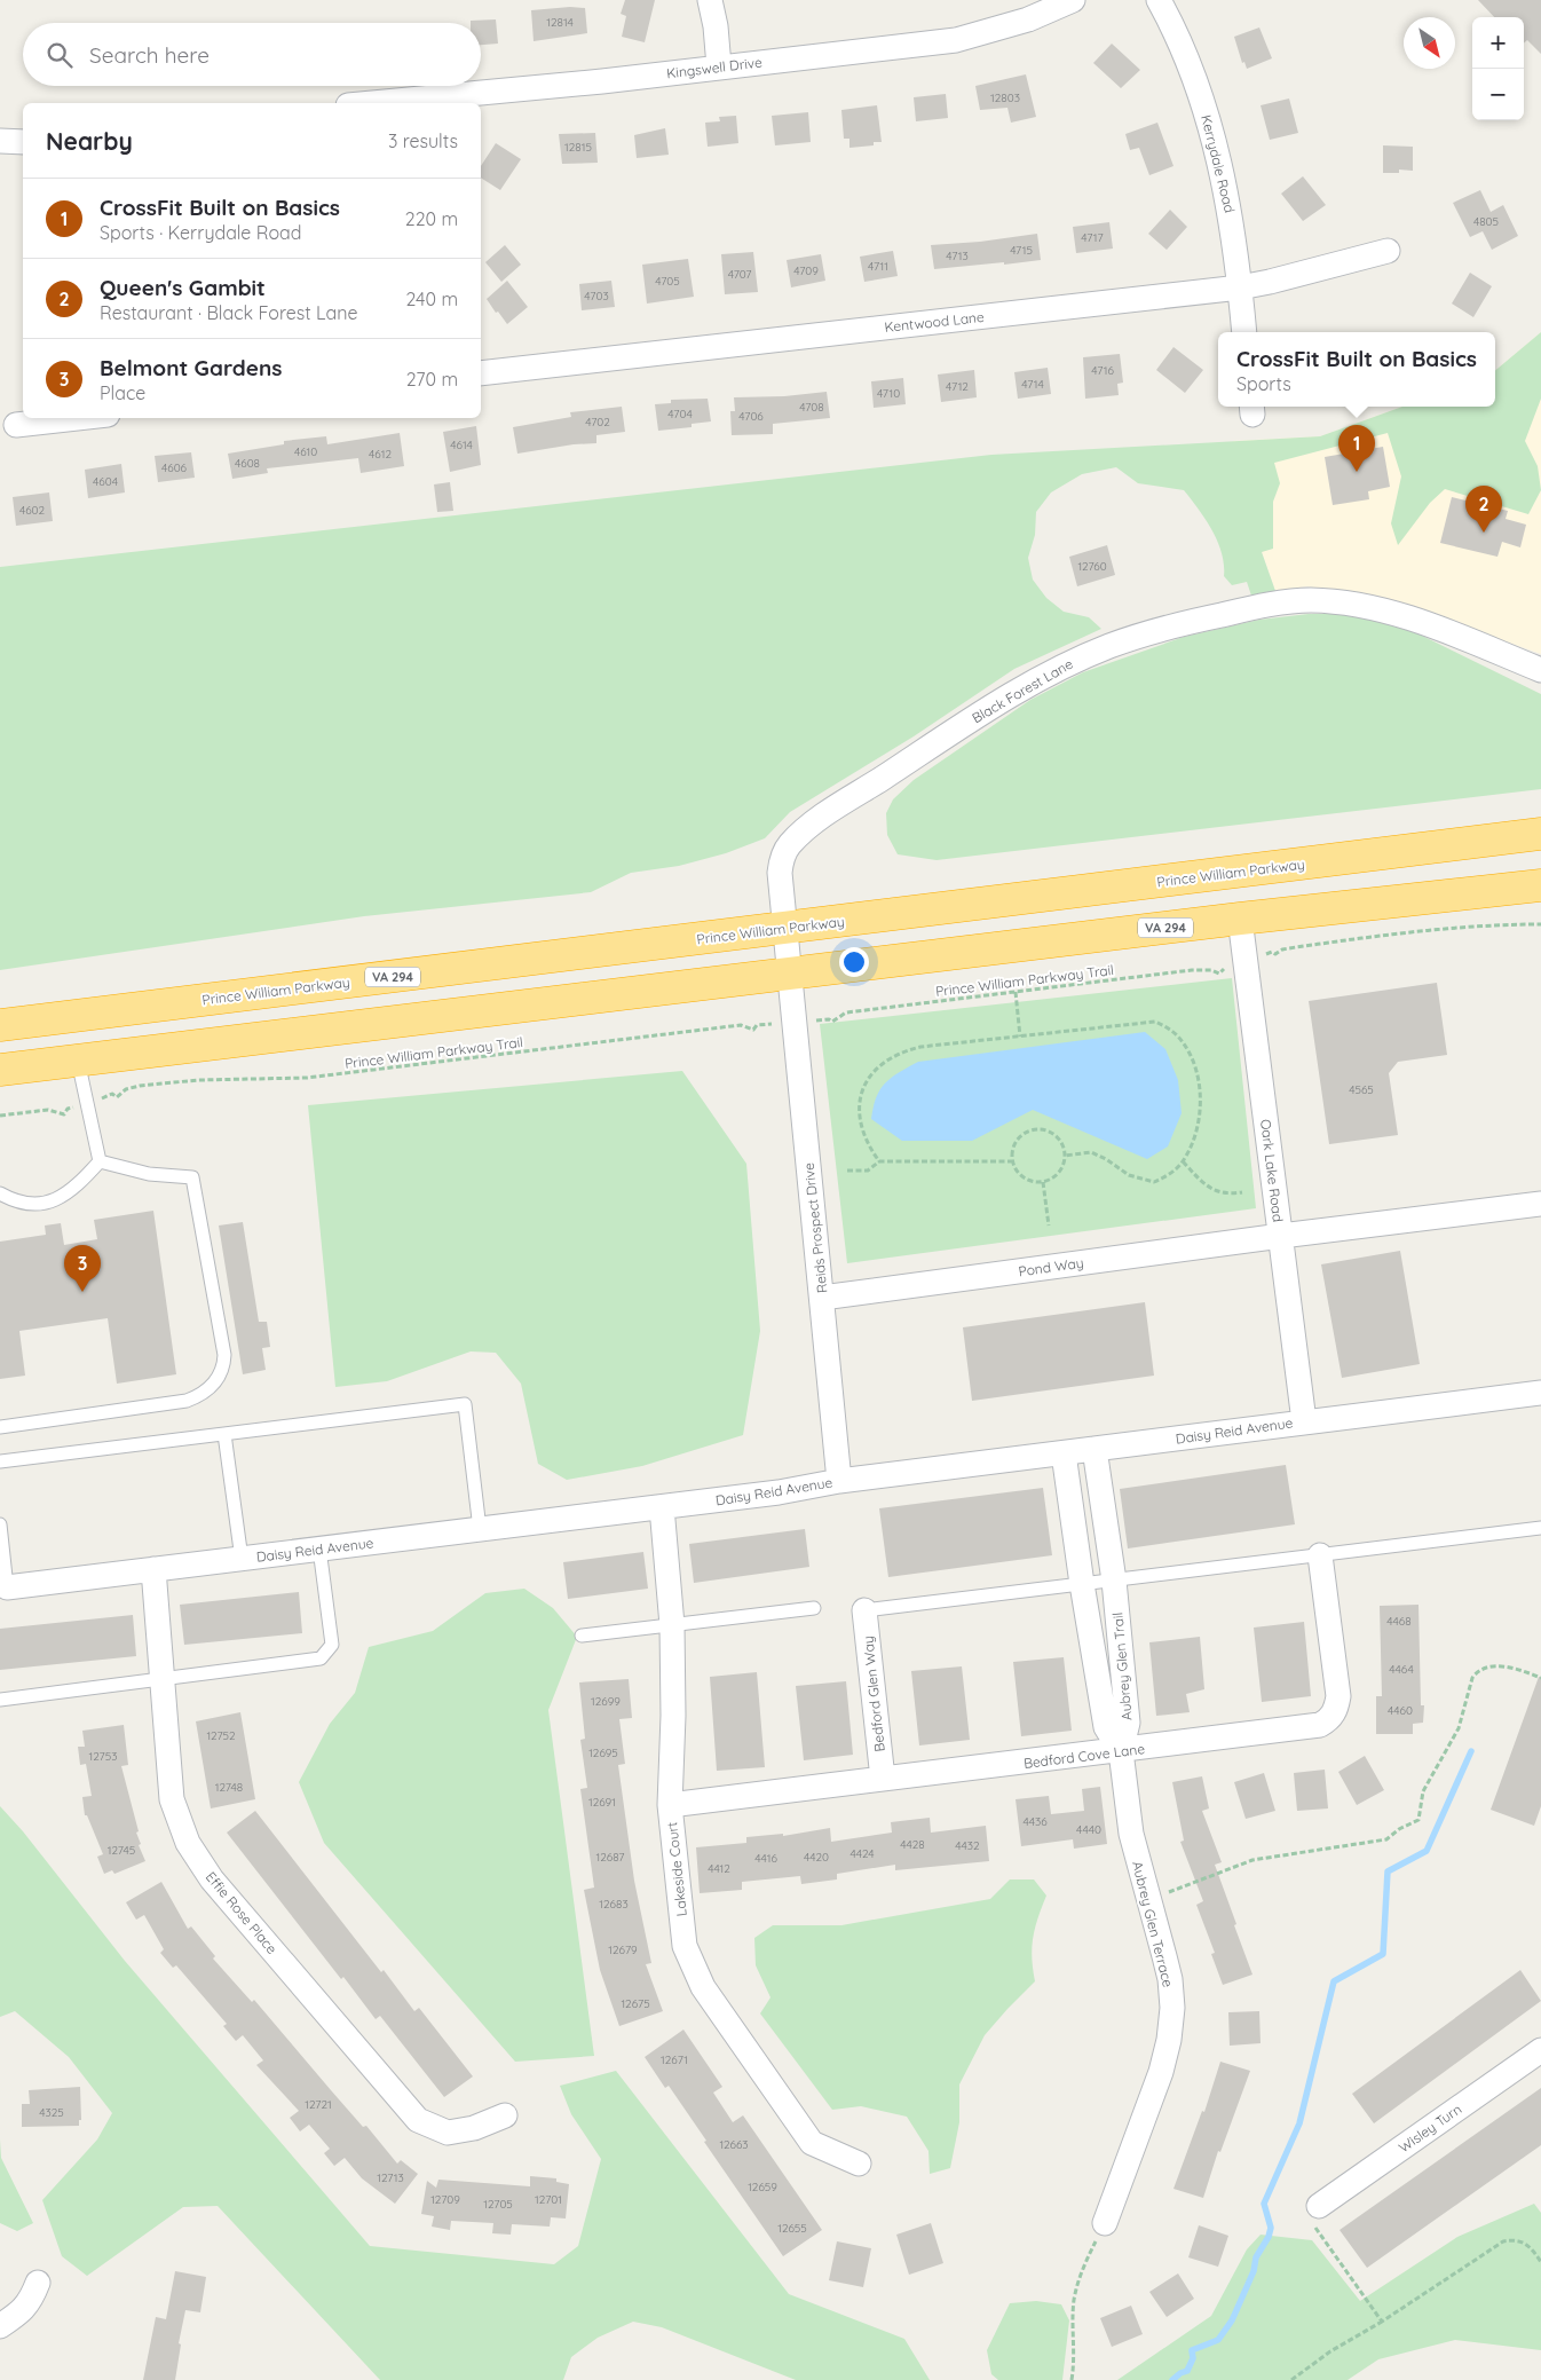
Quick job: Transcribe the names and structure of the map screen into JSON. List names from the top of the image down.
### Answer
{
  "streets": {
    "highway": ["Prince William Parkway", "VA 294"],
    "street": [
      "Kingswell Drive",
      "Kerrydale Road",
      "Kentwood Lane",
      "Black Forest Lane",
      "Oark Lake Road",
      "Reids Prospect Drive",
      "Pond Way",
      "Daisy Reid Avenue",
      "Aubrey Glen Trail",
      "Bedford Glen Way",
      "Bedford Cove Lane",
      "Lakeside Court",
      "Effie Rose Place",
      "Aubrey Glen Terrace",
      "Wisley Turn"
    ],
    "path": ["Prince William Parkway Trail"]
  },
  "crossings": [
    ["Kerrydale Road", "Kentwood Lane"],
    ["Black Forest Lane", "Prince William Parkway"],
    ["Black Forest Lane", "VA 294"],
    ["Black Forest Lane", "Reids Prospect Drive"],
    ["VA 294", "Oark Lake Road"],
    ["VA 294", "Reids Prospect Drive"],
    ["Oark Lake Road", "Pond Way"],
    ["Oark Lake Road", "Daisy Reid Avenue"],
    ["Reids Prospect Drive", "Pond Way"],
    ["Reids Prospect Drive", "Daisy Reid Avenue"],
    ["Daisy Reid Avenue", "Aubrey Glen Trail"],
    ["Daisy Reid Avenue", "Lakeside Court"],
    ["Daisy Reid Avenue", "Effie Rose Place"],
    ["Aubrey Glen Trail", "Bedford Cove Lane"],
    ["Aubrey Glen Trail", "Aubrey Glen Terrace"],
    ["Bedford Glen Way", "Bedford Cove Lane"],
    ["Bedford Cove Lane", "Lakeside Court"],
    ["Bedford Cove Lane", "Aubrey Glen Terrace"]
  ],
  "house_numbers": [
    "12814",
    "12803",
    "12815",
    "4805",
    "4717",
    "4715",
    "4713",
    "4711",
    "4709",
    "4707",
    "4705",
    "4703",
    "4716",
    "4714",
    "4712",
    "4710",
    "4708",
    "4704",
    "4706",
    "4702",
    "4614",
    "4610",
    "4612",
    "4608",
    "4606",
    "4604",
    "4602",
    "12760",
    "4565",
    "4468",
    "4464",
    "12699",
    "4460",
    "12752",
    "12695",
    "12753",
    "12748",
    "12691",
    "4436",
    "4440",
    "4428",
    "4432",
    "12745",
    "4424",
    "12687",
    "4420",
    "4416",
    "4412",
    "12683",
    "12679",
    "12675",
    "12671",
    "12721",
    "4325",
    "12663",
    "12713",
    "12659",
    "12709",
    "12701",
    "12705",
    "12655"
  ],
  "north": "bottom right",
  "page": {
    "map_buttons": ["+", "−"],
    "search": "Search here",
    "heading": ["Nearby", "3 results"],
    "list": [
      {
        "mark": "1",
        "name": "CrossFit Built on Basics",
        "note": "Sports · Kerrydale Road",
        "value": "220 m"
      },
      {
        "mark": "2",
        "name": "Queen's Gambit",
        "note": "Restaurant · Black Forest Lane",
        "value": "240 m"
      },
      {
        "mark": "3",
        "name": "Belmont Gardens",
        "note": "Place",
        "value": "270 m"
      }
    ],
    "popup": ["CrossFit Built on Basics", "Sports"],
    "pins": ["1", "2", "3"]
  }
}
